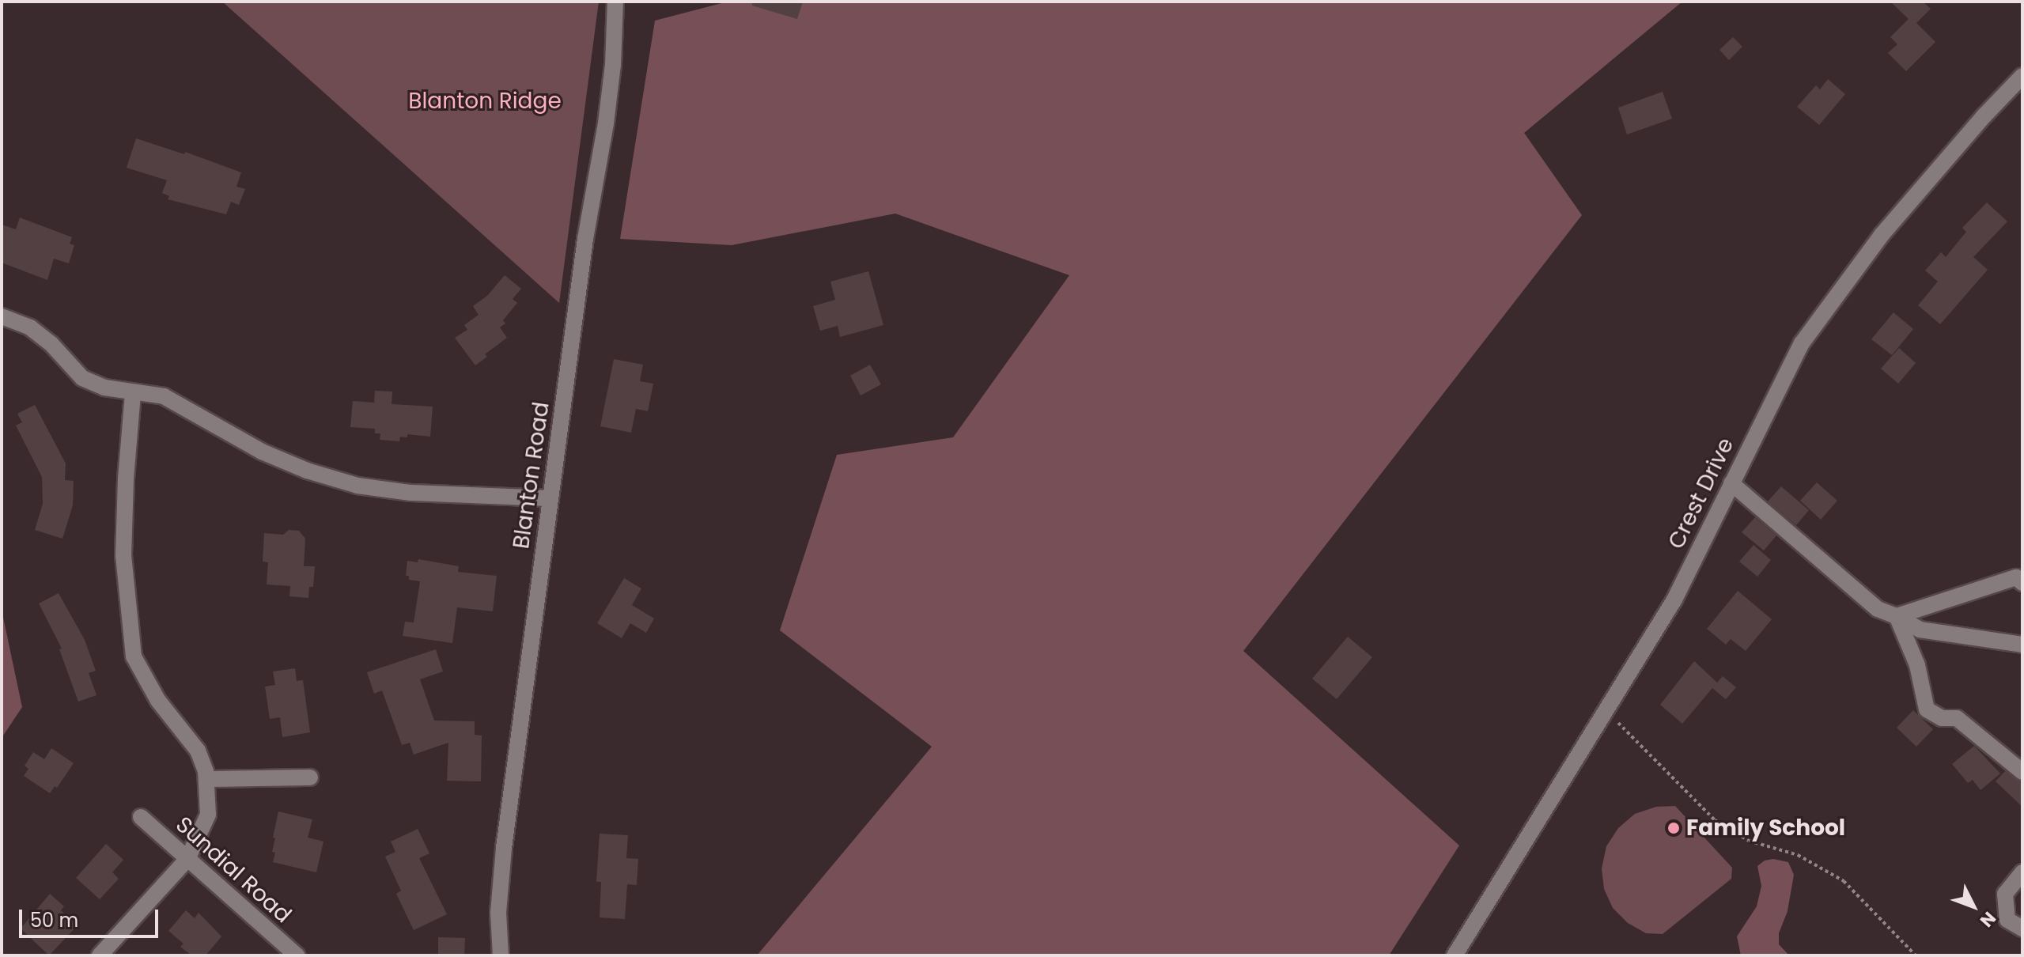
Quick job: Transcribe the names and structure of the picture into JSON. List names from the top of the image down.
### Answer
{
  "streets": {
    "street": ["Blanton Road", "Crest Drive", "Sundial Road"]
  },
  "parks": ["Blanton Ridge"],
  "places": ["Family School"],
  "scale_bar": "50 m",
  "north": "bottom right"
}
